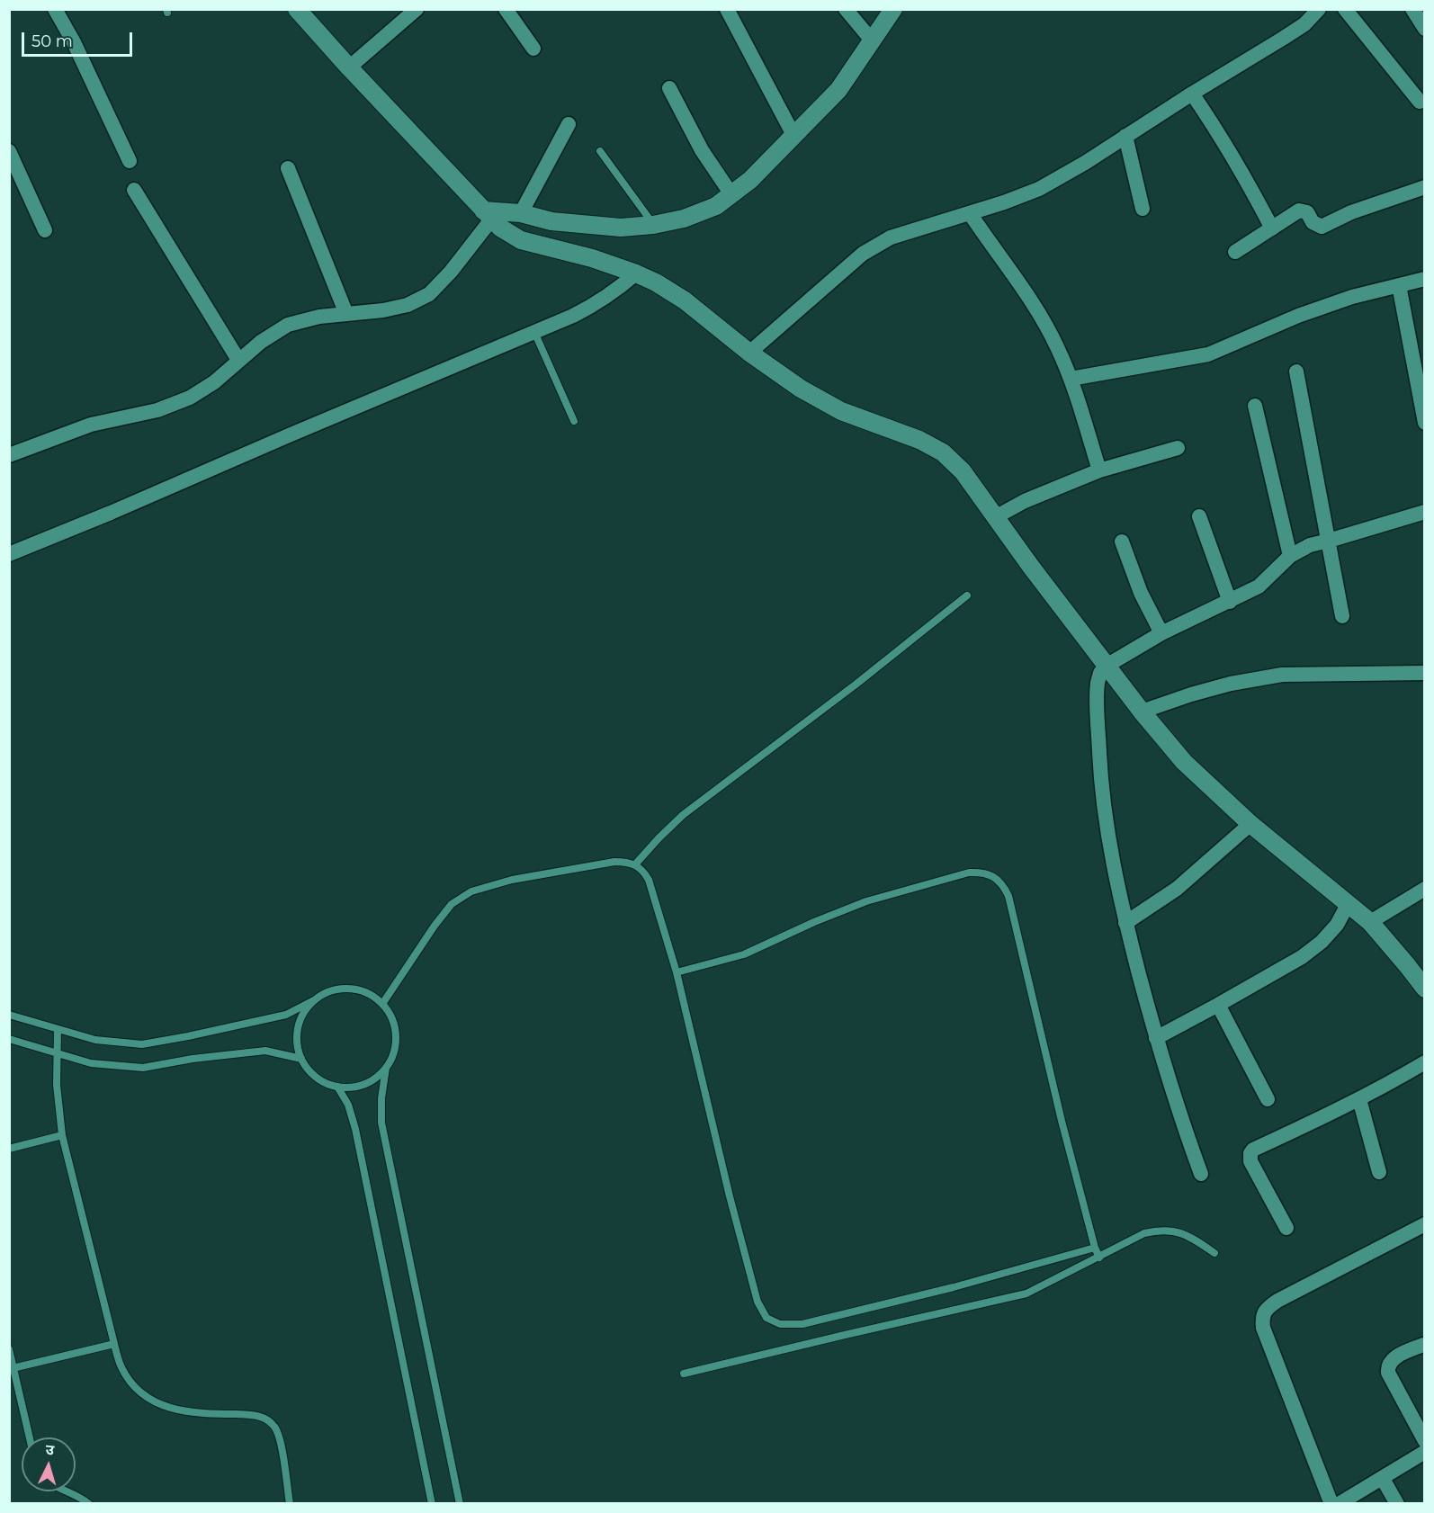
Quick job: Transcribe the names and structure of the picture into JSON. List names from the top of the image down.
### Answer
{
  "scale_bar": "50 m",
  "north": "top"
}
